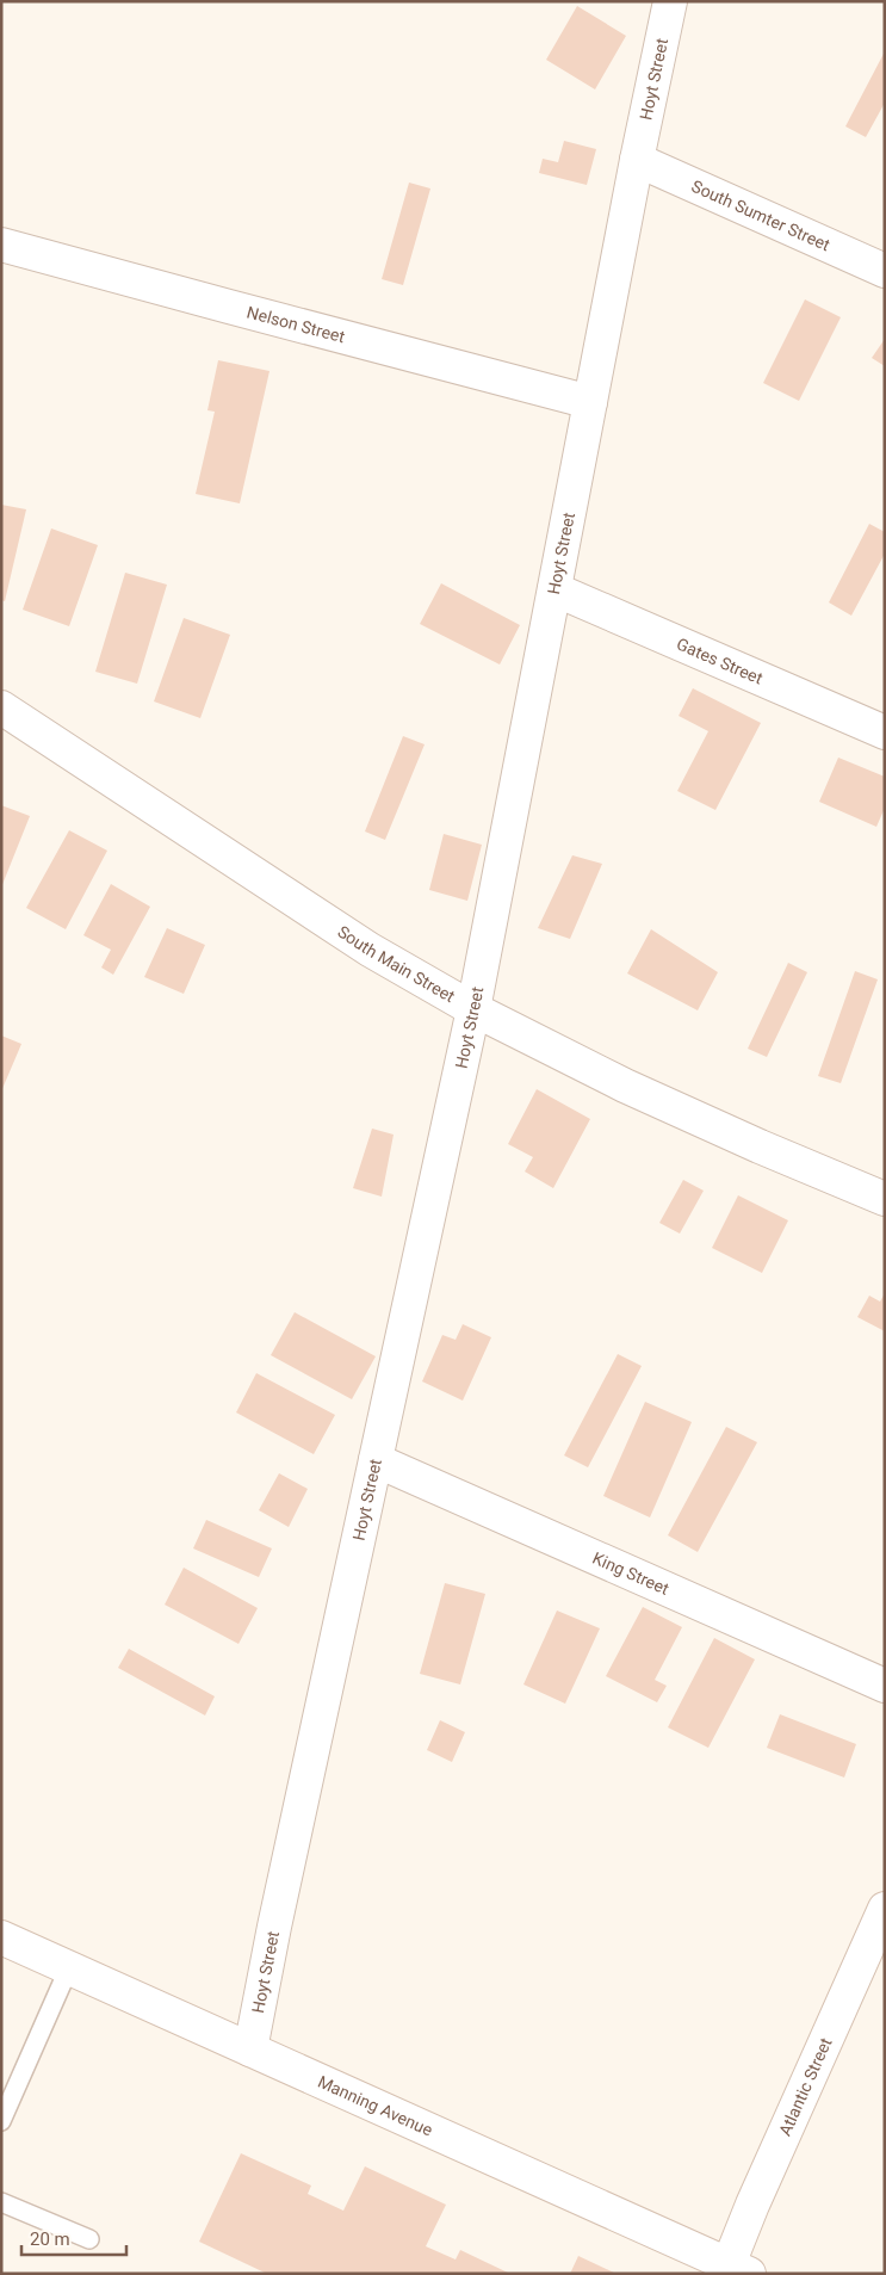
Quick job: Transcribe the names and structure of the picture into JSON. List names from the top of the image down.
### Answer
{
  "streets": {
    "street": [
      "Hoyt Street",
      "South Sumter Street",
      "Nelson Street",
      "Gates Street",
      "South Main Street",
      "King Street",
      "Atlantic Street",
      "Manning Avenue"
    ]
  },
  "crossings": [
    ["Hoyt Street", "South Sumter Street"],
    ["Hoyt Street", "Nelson Street"],
    ["Hoyt Street", "Gates Street"],
    ["Hoyt Street", "South Main Street"],
    ["Hoyt Street", "King Street"],
    ["Hoyt Street", "Manning Avenue"],
    ["Atlantic Street", "Manning Avenue"]
  ],
  "scale_bar": "20 m"
}
